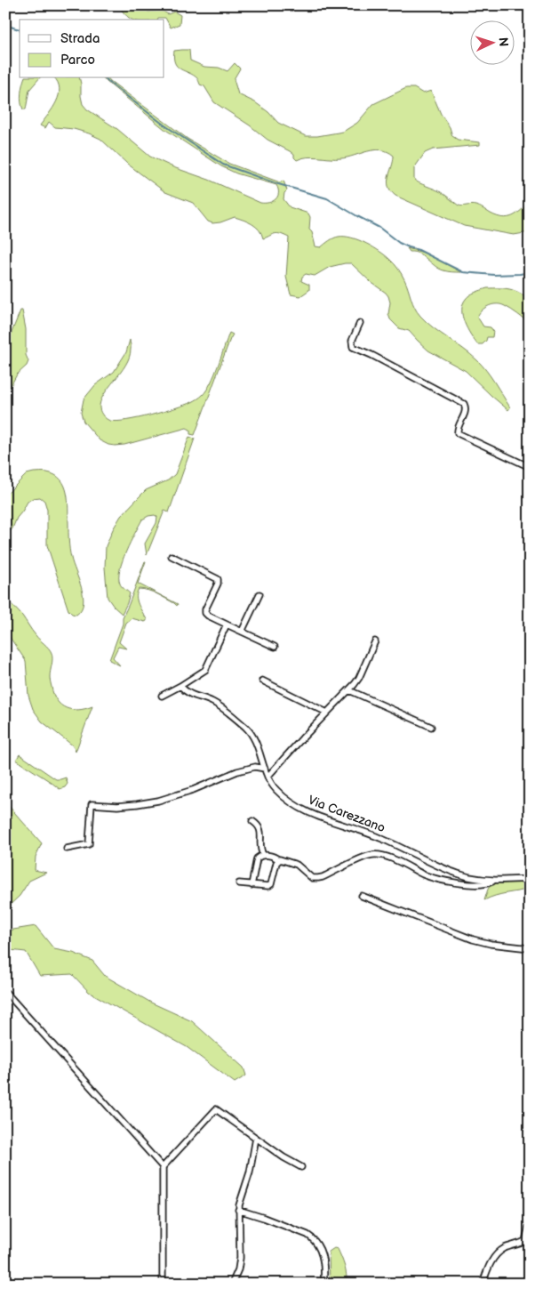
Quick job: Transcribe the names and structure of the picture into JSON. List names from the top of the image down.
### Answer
{
  "streets": {
    "street": ["Via Carezzano"]
  },
  "legend": ["Strada", "Parco"],
  "north": "right"
}
